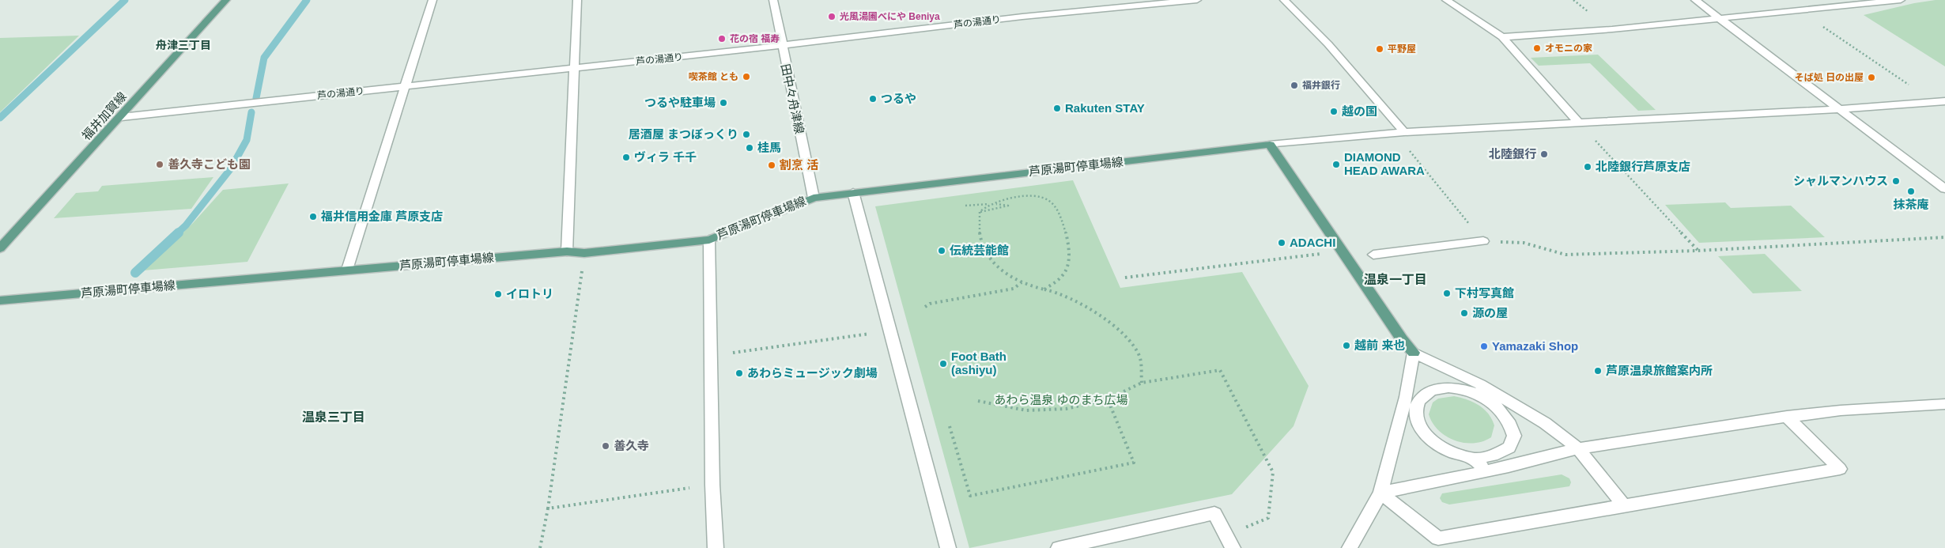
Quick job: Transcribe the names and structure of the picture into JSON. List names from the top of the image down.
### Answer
{
  "streets": {
    "main road": ["福井加賀線", "芦原湯町停車場線"],
    "street": ["芦の湯通り", "田中々舟津線"]
  },
  "crossings": [
    ["芦の湯通り", "田中々舟津線"],
    ["芦の湯通り", "福井加賀線"],
    ["田中々舟津線", "芦原湯町停車場線"]
  ],
  "districts": ["舟津三丁目", "温泉一丁目", "温泉三丁目"],
  "parks": ["あわら温泉 ゆのまち広場"],
  "places": [
    "光風湯圃べにや Beniya",
    "花の宿 福寿",
    "オモニの家",
    "平野屋",
    "喫茶館 とも",
    "そば処 日の出屋",
    "福井銀行",
    "つるや",
    "つるや駐車場",
    "Rakuten STAY",
    "越の国",
    "居酒屋 まつぼっくり",
    "桂馬",
    "北陸銀行",
    "ヴィラ 千千",
    "善久寺こども園",
    "DIAMOND HEAD AWARA",
    "割烹 活",
    "北陸銀行芦原支店",
    "シャルマンハウス",
    "抹茶庵",
    "福井信用金庫 芦原支店",
    "ADACHI",
    "伝統芸能館",
    "下村写真館",
    "イロトリ",
    "源の屋",
    "越前 来也",
    "Yamazaki Shop",
    "Foot Bath (ashiyu)",
    "芦原温泉旅館案内所",
    "あわらミュージック劇場",
    "善久寺"
  ]
}
